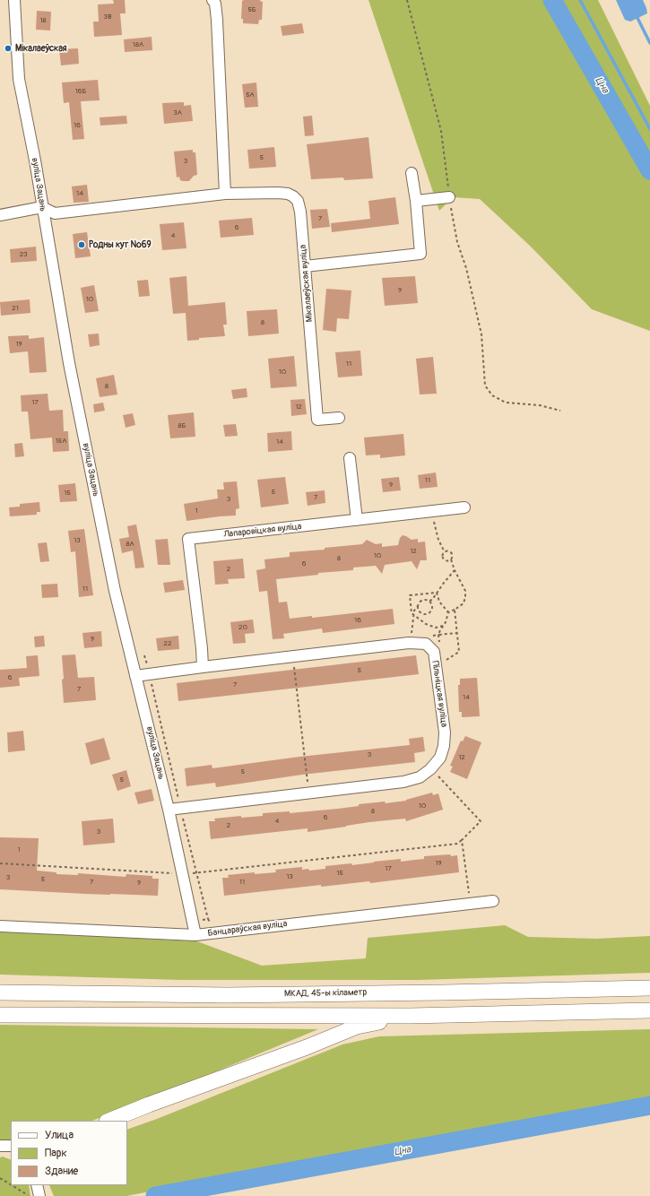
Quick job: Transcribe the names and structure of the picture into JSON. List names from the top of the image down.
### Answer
{
  "streets": {
    "highway": ["МКАД, 45-ы кіламетр"],
    "street": [
      "вуліца Зацань",
      "Мікалаеўская вуліца",
      "Лапаровіцкая вуліца",
      "Пільніцкая вуліца",
      "Банцараўская вуліца"
    ]
  },
  "crossings": [
    ["вуліца Зацань", "Мікалаеўская вуліца"],
    ["вуліца Зацань", "Пільніцкая вуліца"],
    ["вуліца Зацань", "Банцараўская вуліца"],
    ["Лапаровіцкая вуліца", "Пільніцкая вуліца"]
  ],
  "water": ["Цна"],
  "places": ["Мікалаеўская", "Родны кут №69"],
  "house_numbers": [
    "5Б",
    "3В",
    "18",
    "18А",
    "16Б",
    "5А",
    "3А",
    "16",
    "5",
    "3",
    "14",
    "7",
    "6",
    "4",
    "23",
    "9",
    "10",
    "21",
    "8",
    "19",
    "11",
    "10",
    "8",
    "17",
    "12",
    "8Б",
    "15А",
    "14",
    "11",
    "9",
    "5",
    "15",
    "7",
    "3",
    "1",
    "13",
    "8А",
    "12",
    "10",
    "8",
    "6",
    "2",
    "11",
    "16",
    "20",
    "9",
    "22",
    "5",
    "6",
    "7",
    "7",
    "14",
    "3",
    "12",
    "5",
    "5",
    "10",
    "8",
    "6",
    "4",
    "2",
    "3",
    "1",
    "19",
    "17",
    "15",
    "13",
    "3",
    "5",
    "7",
    "11",
    "9"
  ],
  "legend": ["Улица", "Парк", "Здание"]
}
